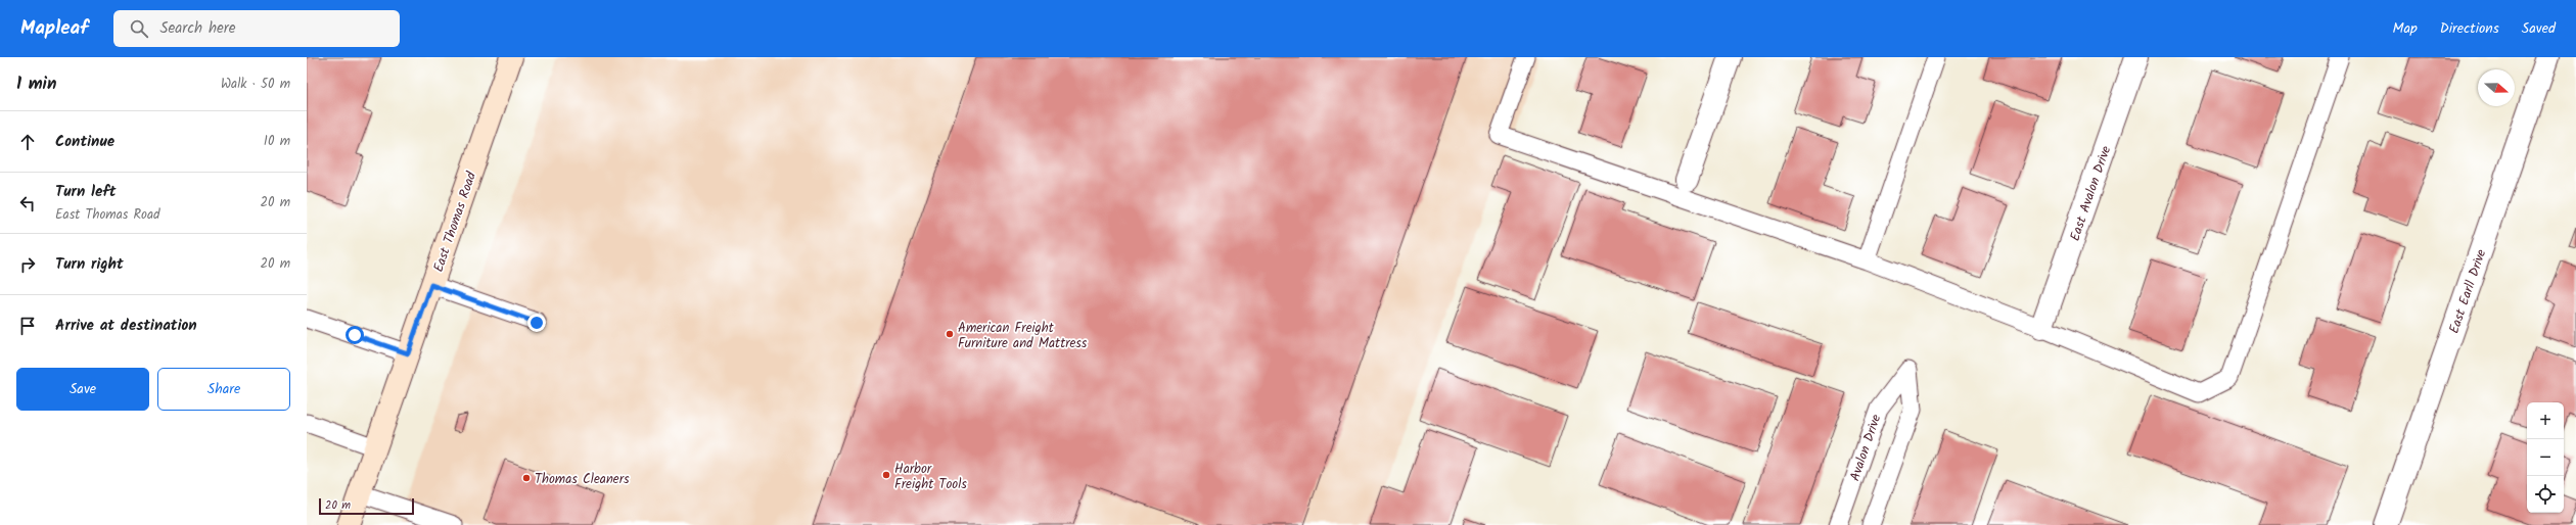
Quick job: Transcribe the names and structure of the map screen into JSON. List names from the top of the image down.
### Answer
{
  "streets": {
    "main road": ["East Thomas Road"],
    "street": ["East Avalon Drive", "East Earll Drive"],
    "lane": ["Avalon Drive"]
  },
  "places": ["American Freight Furniture and Mattress", "Harbor Freight Tools", "Thomas Cleaners"],
  "scale_bar": "20 m",
  "north": "right",
  "page": {
    "header": "Mapleaf",
    "search": "Search here",
    "nav": ["Map", "Directions", "Saved"],
    "heading": ["1 min", "Walk · 50 m"],
    "list": [
      ["Continue", "10 m"],
      ["Turn left", "East Thomas Road", "20 m"],
      ["Turn right", "20 m"],
      "Arrive at destination"
    ],
    "buttons": ["Save", "Share"],
    "map_buttons": ["+", "−"],
    "scale": "20 m"
  }
}
